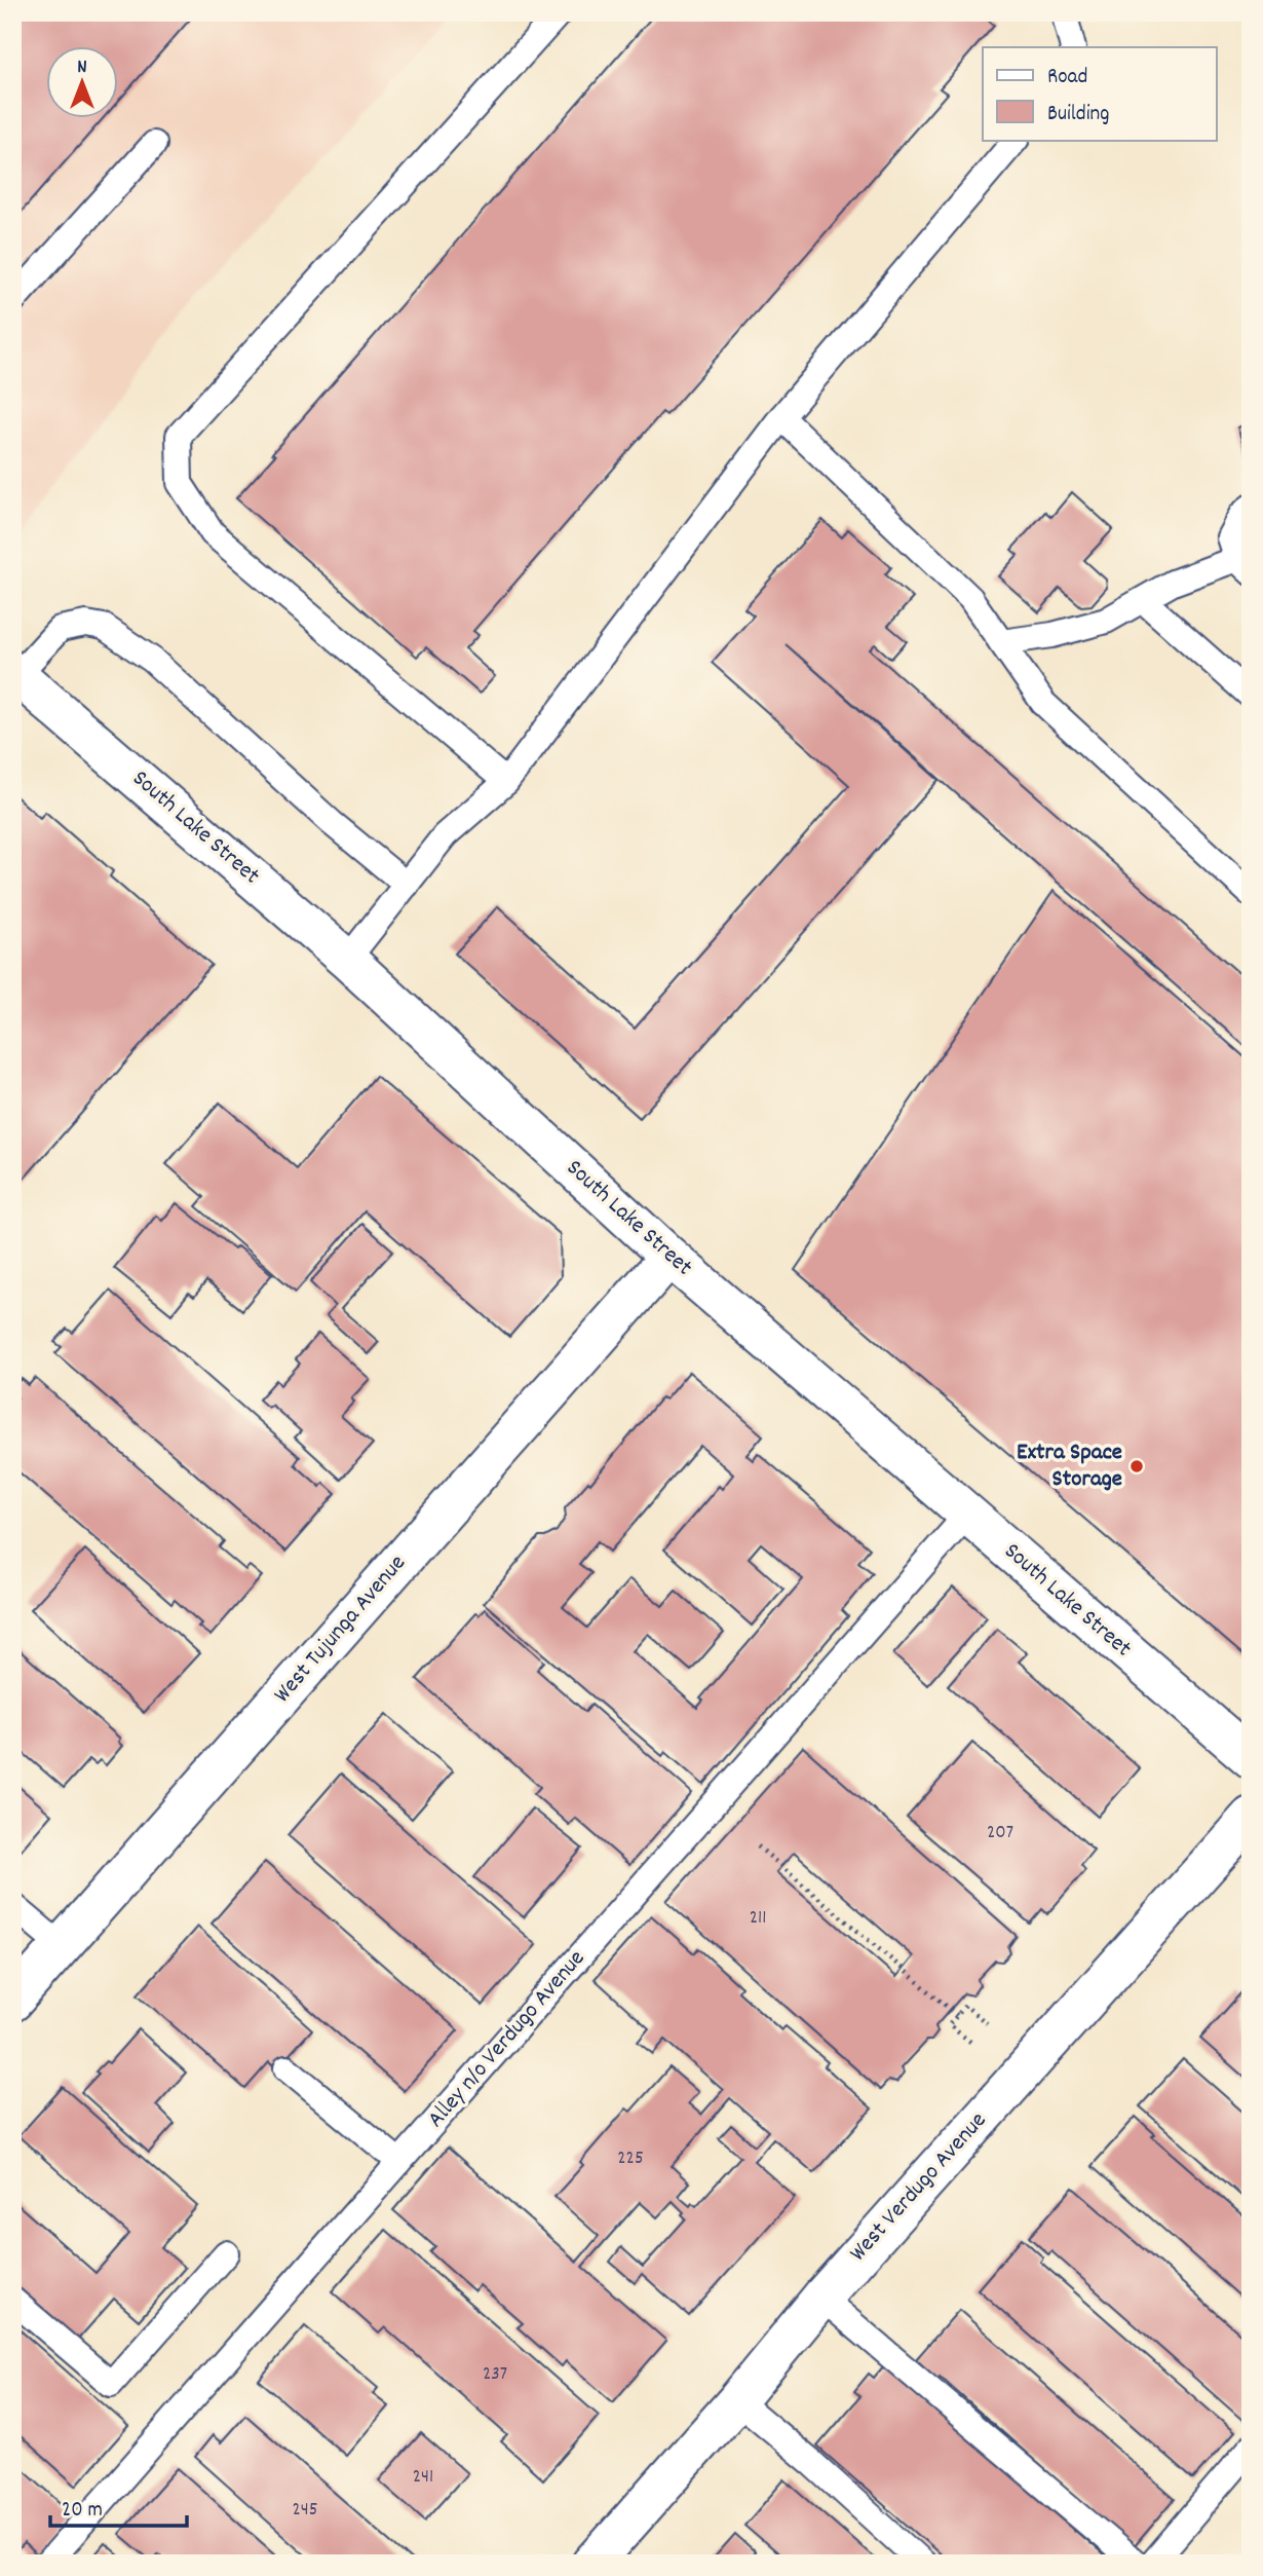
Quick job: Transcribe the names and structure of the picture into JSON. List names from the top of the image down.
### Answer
{
  "streets": {
    "street": ["South Lake Street", "West Tujunga Avenue", "West Verdugo Avenue"],
    "lane": ["Alley n/o Verdugo Avenue"]
  },
  "crossings": [
    ["South Lake Street", "West Tujunga Avenue"],
    ["South Lake Street", "Alley n/o Verdugo Avenue"]
  ],
  "places": ["Extra Space Storage"],
  "house_numbers": [
    "207",
    "211",
    "225",
    "237",
    "241",
    "245"
  ],
  "legend": ["Road", "Building"],
  "scale_bar": "20 m",
  "north": "top"
}
